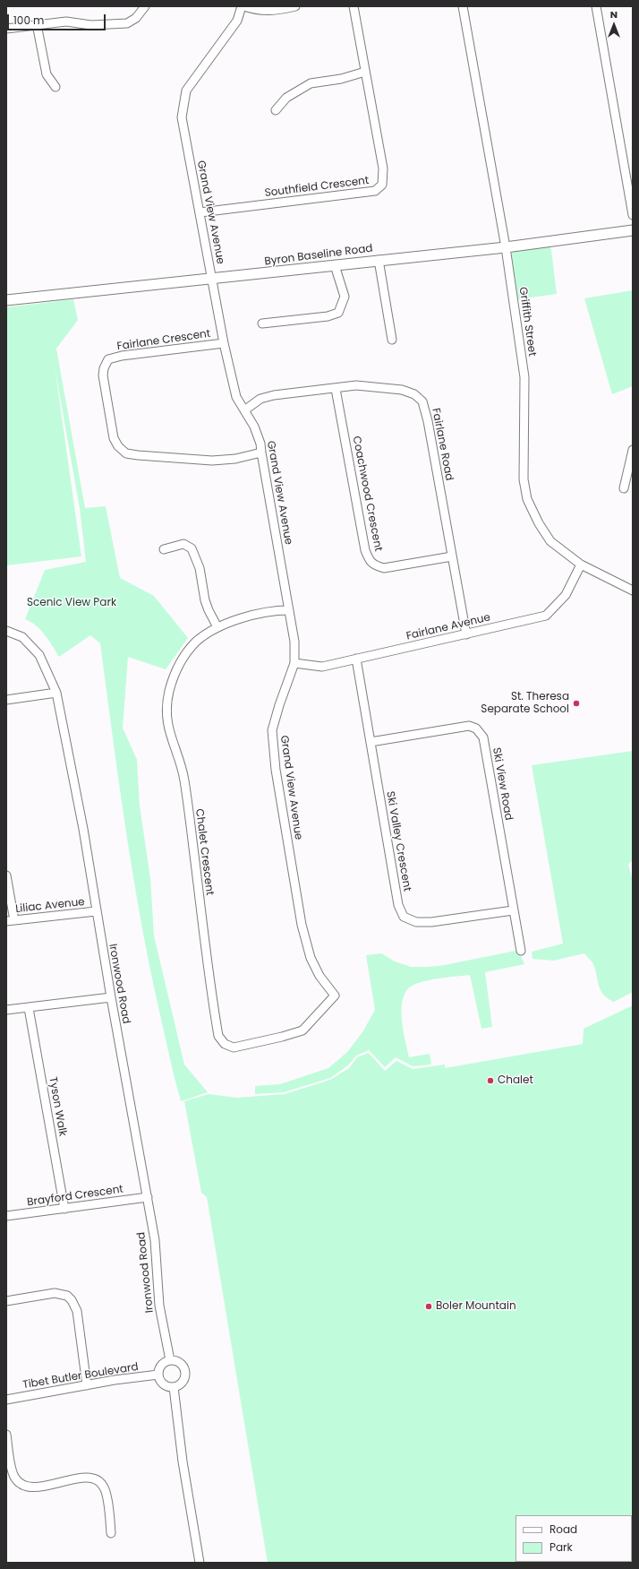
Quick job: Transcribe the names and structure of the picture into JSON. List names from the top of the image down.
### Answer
{
  "streets": {
    "main road": ["Byron Baseline Road"],
    "street": [
      "Southfield Crescent",
      "Grand View Avenue",
      "Griffith Street",
      "Fairlane Crescent",
      "Fairlane Road",
      "Coachwood Crescent",
      "Fairlane Avenue",
      "Ski View Road",
      "Ski Valley Crescent",
      "Chalet Crescent",
      "Liliac Avenue",
      "Ironwood Road",
      "Tyson Walk",
      "Brayford Crescent",
      "Tibet Butler Boulevard"
    ]
  },
  "crossings": [
    ["Southfield Crescent", "Grand View Avenue"],
    ["Grand View Avenue", "Byron Baseline Road"],
    ["Grand View Avenue", "Fairlane Crescent"],
    ["Grand View Avenue", "Fairlane Road"],
    ["Grand View Avenue", "Fairlane Avenue"],
    ["Grand View Avenue", "Chalet Crescent"],
    ["Byron Baseline Road", "Griffith Street"],
    ["Griffith Street", "Fairlane Avenue"],
    ["Fairlane Road", "Coachwood Crescent"],
    ["Fairlane Road", "Fairlane Avenue"],
    ["Fairlane Avenue", "Ski Valley Crescent"],
    ["Ski View Road", "Ski Valley Crescent"],
    ["Liliac Avenue", "Ironwood Road"],
    ["Ironwood Road", "Brayford Crescent"],
    ["Ironwood Road", "Tibet Butler Boulevard"],
    ["Tyson Walk", "Brayford Crescent"]
  ],
  "parks": ["Scenic View Park"],
  "places": ["St. Theresa Separate School", "Chalet", "Boler Mountain"],
  "legend": ["Road", "Park"],
  "scale_bar": "100 m",
  "north": "top"
}
